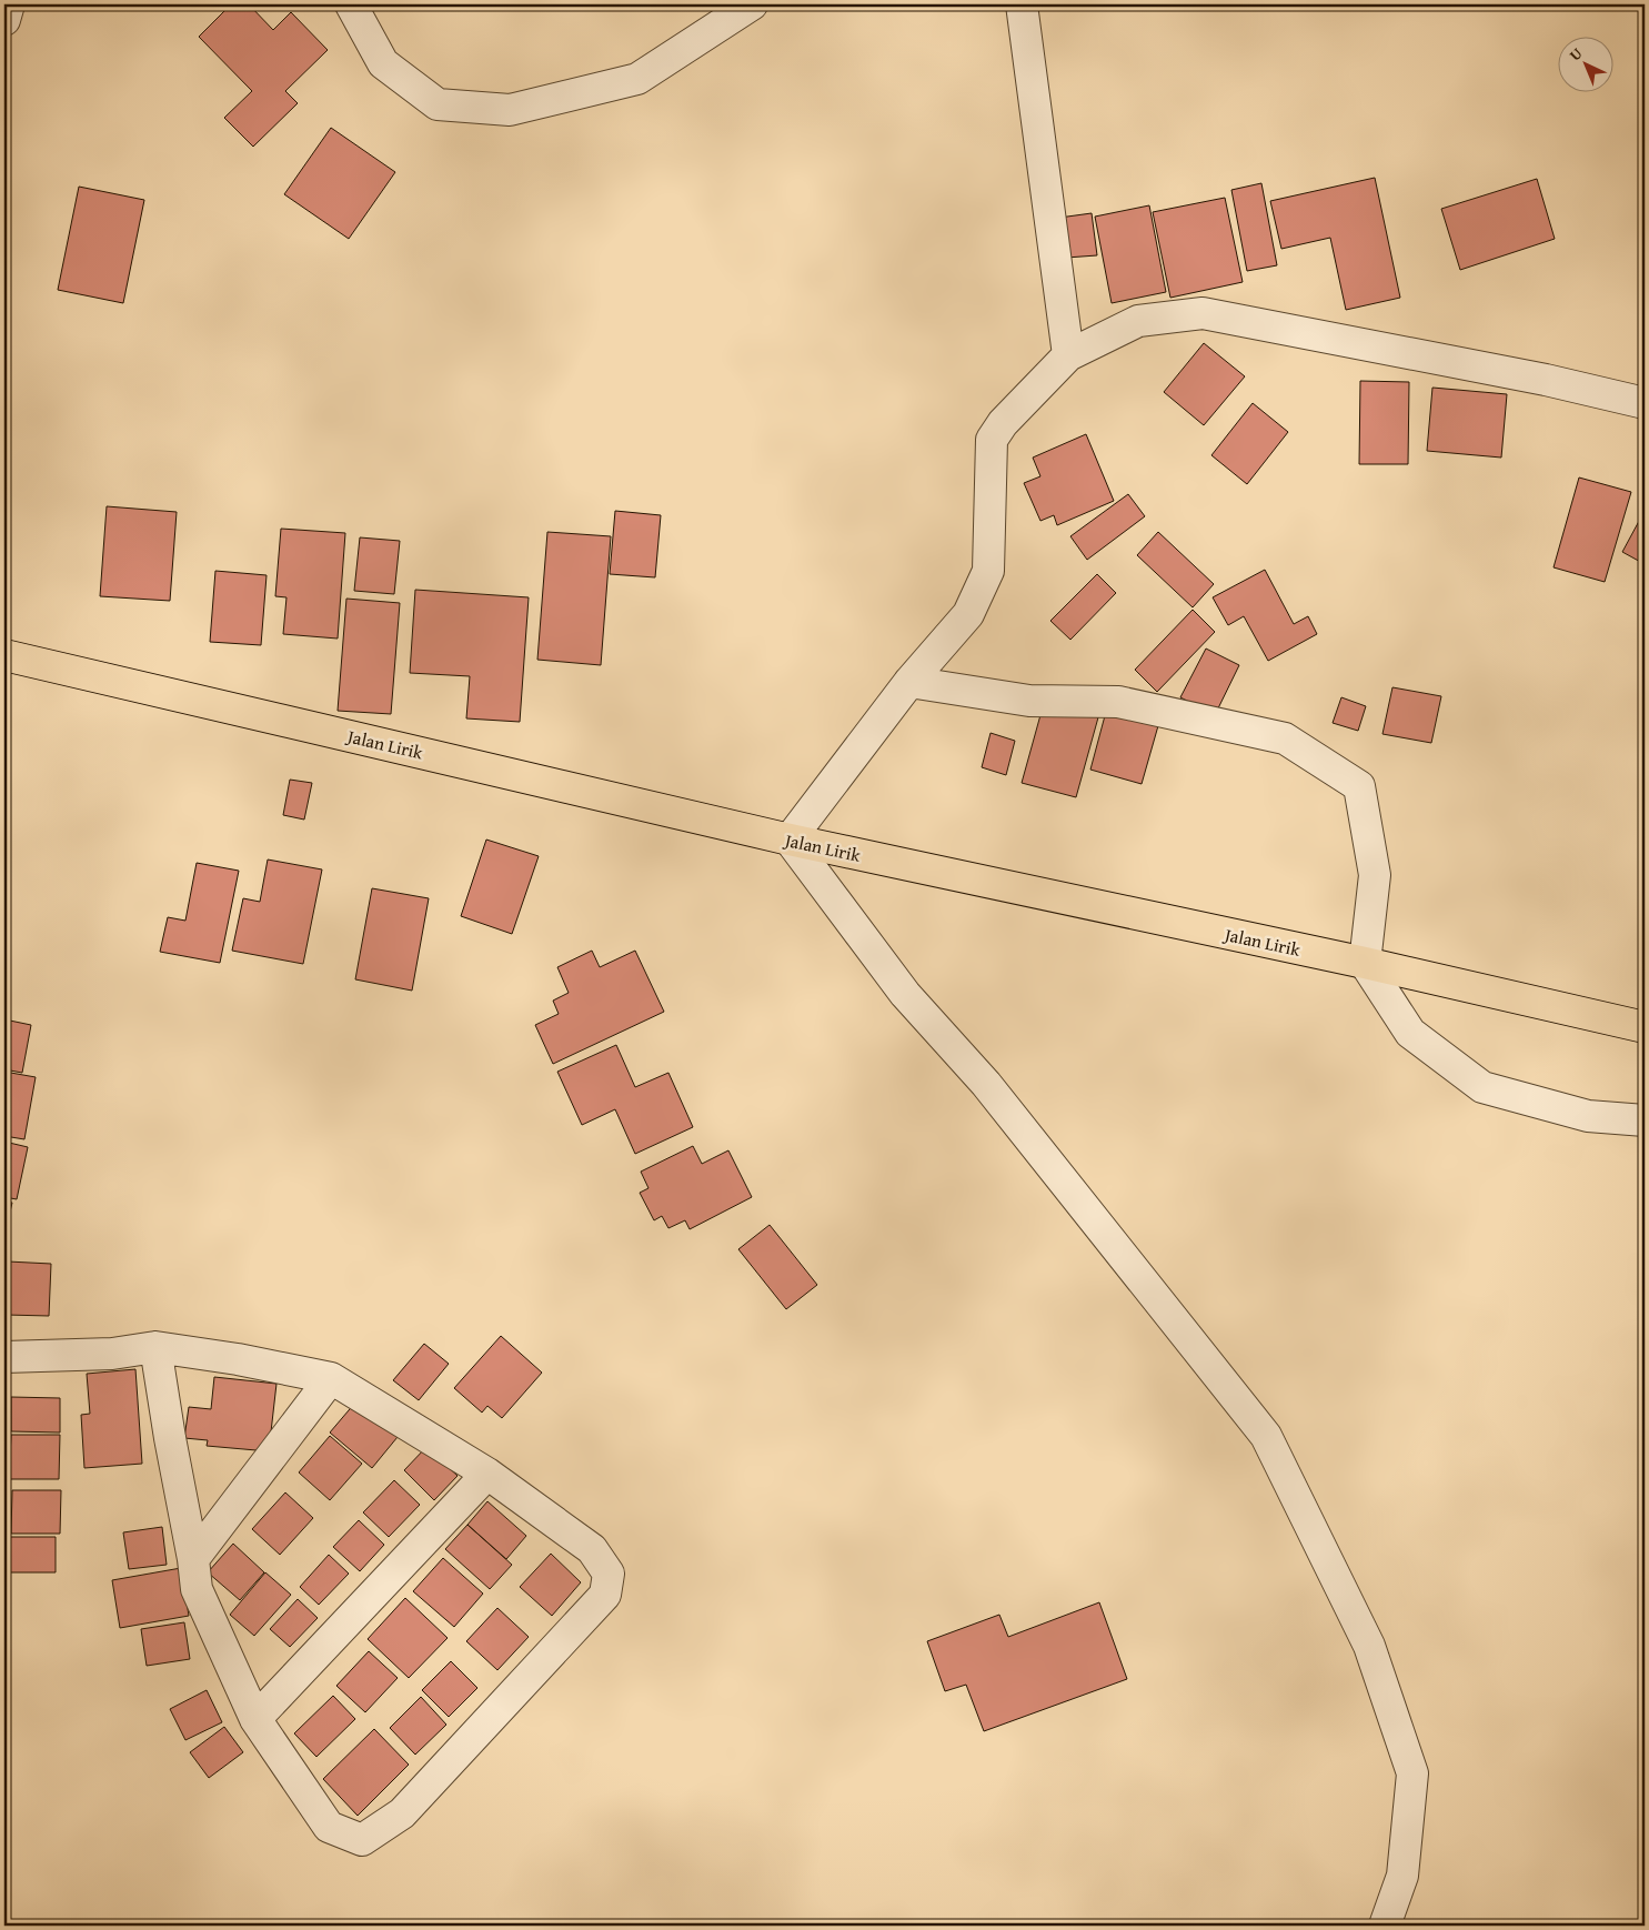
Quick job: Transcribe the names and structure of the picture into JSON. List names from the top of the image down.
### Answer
{
  "streets": {
    "main road": ["Jalan Lirik"]
  },
  "north": "top left"
}
